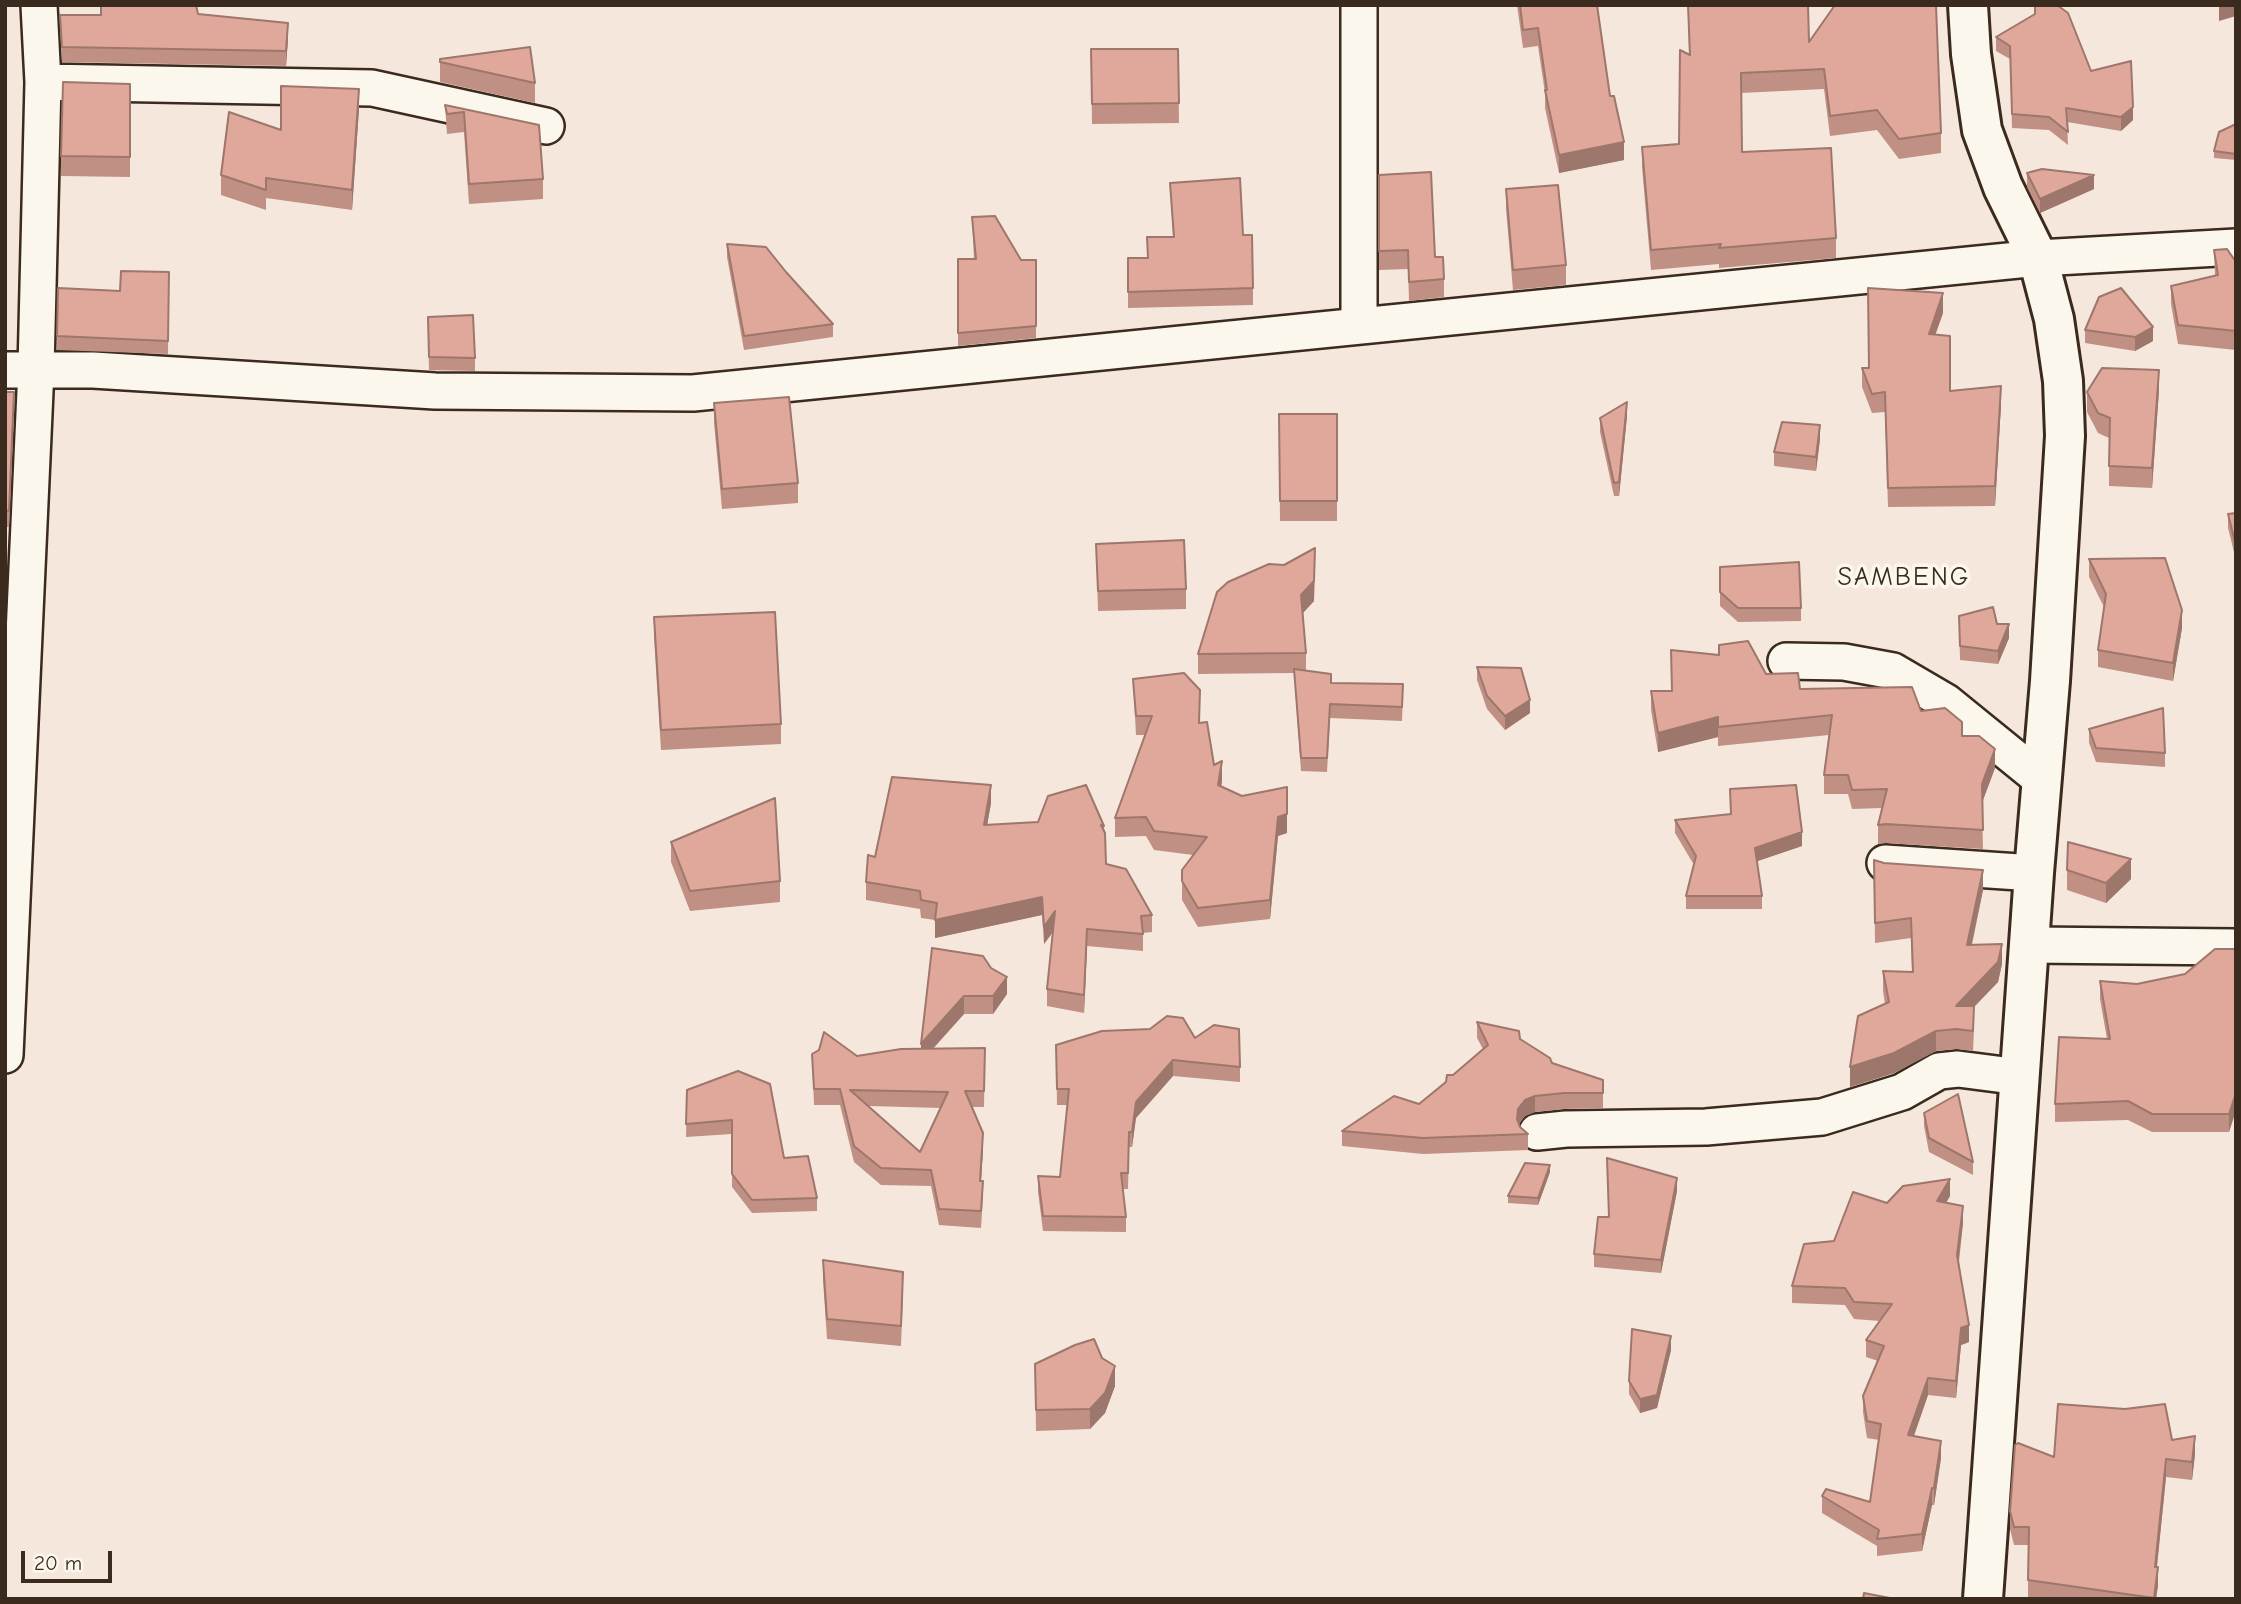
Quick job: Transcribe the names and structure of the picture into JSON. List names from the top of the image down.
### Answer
{
  "districts": ["SAMBENG"],
  "scale_bar": "20 m"
}
